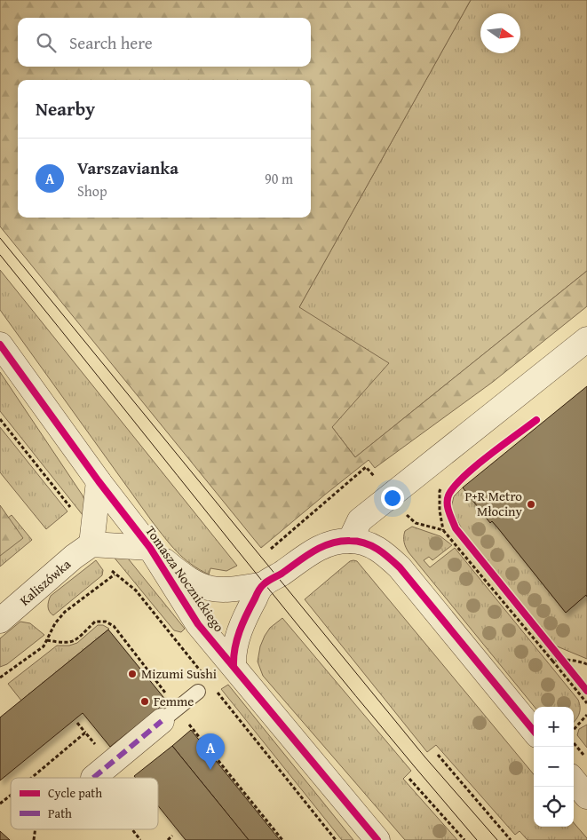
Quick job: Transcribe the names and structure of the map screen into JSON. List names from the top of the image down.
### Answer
{
  "streets": {
    "street": ["Tomasza Nocznickiego", "Kaliszówka"]
  },
  "places": ["P+R Metro Młociny", "Mizumi Sushi", "Femme"],
  "legend": ["Cycle path", "Path"],
  "north": "right",
  "page": {
    "search": "Search here",
    "heading": "Nearby",
    "list": [
      {
        "mark": "A",
        "name": "Varszavianka",
        "note": "Shop",
        "value": "90 m"
      }
    ],
    "map_buttons": ["+", "−"],
    "pins": "A"
  }
}
